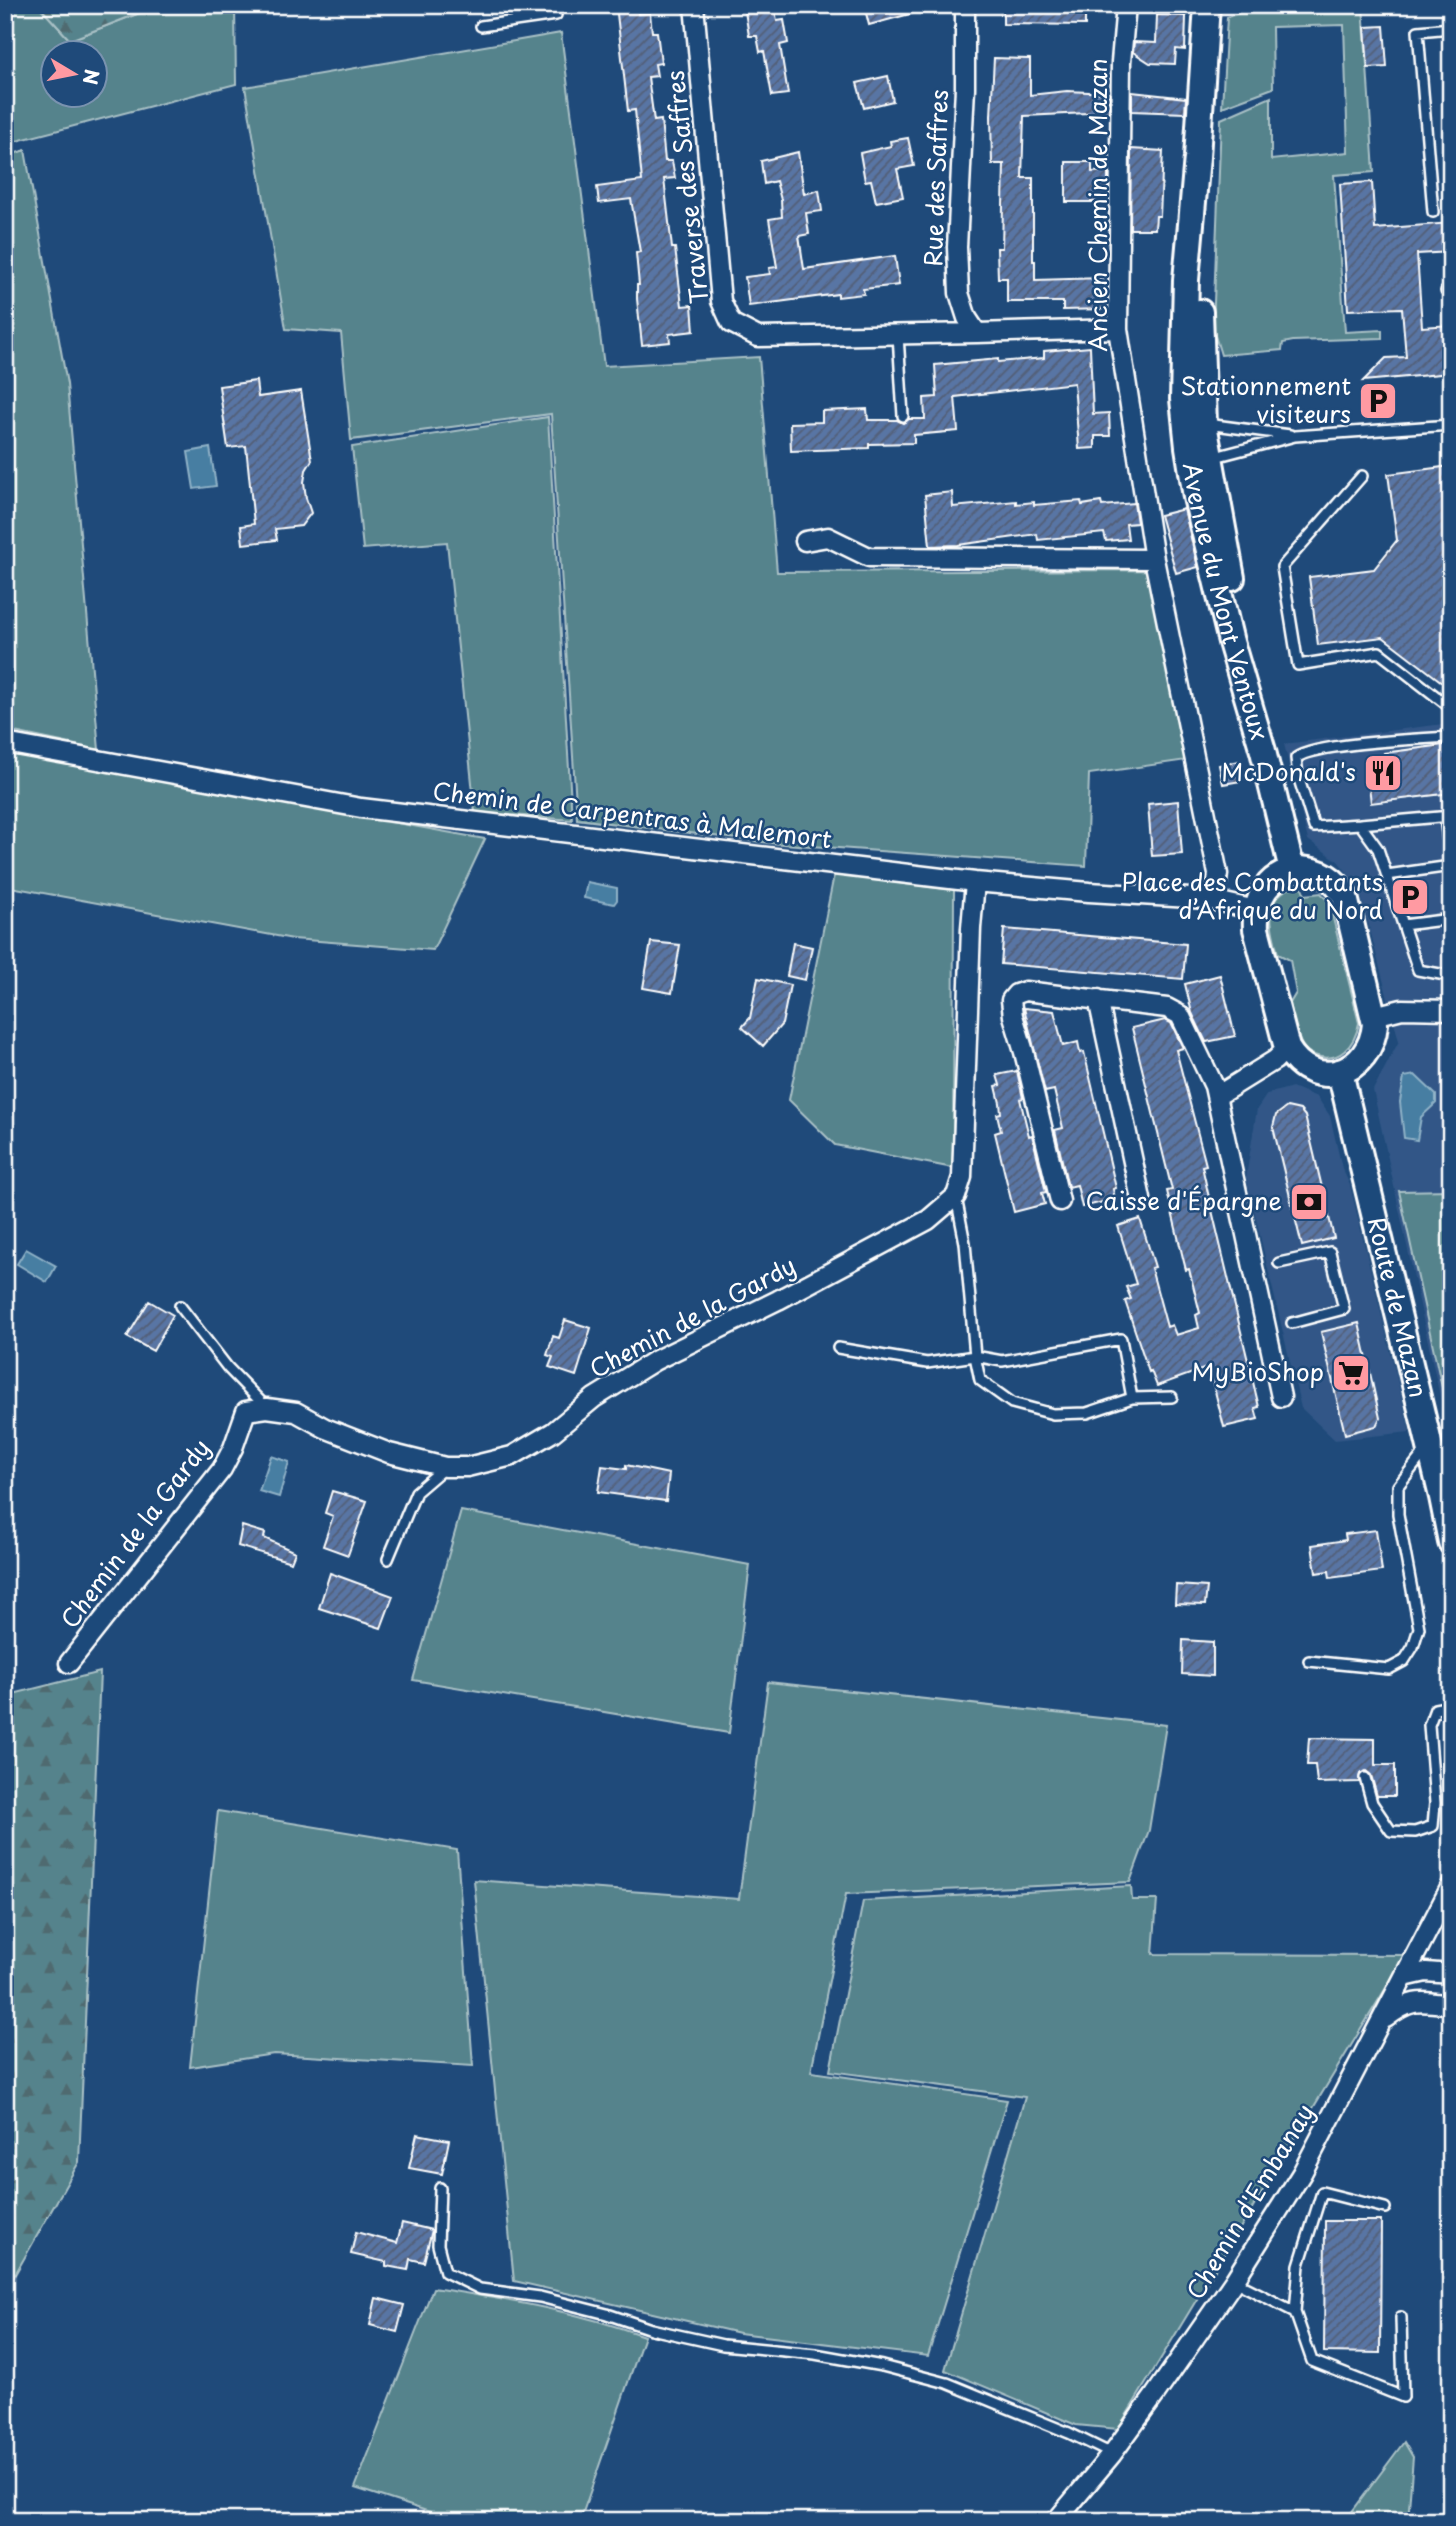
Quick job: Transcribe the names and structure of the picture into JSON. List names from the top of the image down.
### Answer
{
  "streets": {
    "main road": ["Avenue du Mont Ventoux", "Route de Mazan"],
    "street": [
      "Rue des Saffres",
      "Traverse des Saffres",
      "Ancien Chemin de Mazan",
      "Chemin de Carpentras à Malemort",
      "Chemin de la Gardy",
      "Chemin d'Embanay"
    ]
  },
  "crossings": [
    ["Rue des Saffres", "Traverse des Saffres"],
    ["Ancien Chemin de Mazan", "Chemin de Carpentras à Malemort"]
  ],
  "places": {
    "parking": ["Stationnement visiteurs", "Place des Combattants d’Afrique du Nord"],
    "restaurant": ["McDonald's"],
    "bank": ["Caisse d'Épargne"],
    "supermarket": ["MyBioShop"]
  },
  "north": "right"
}
